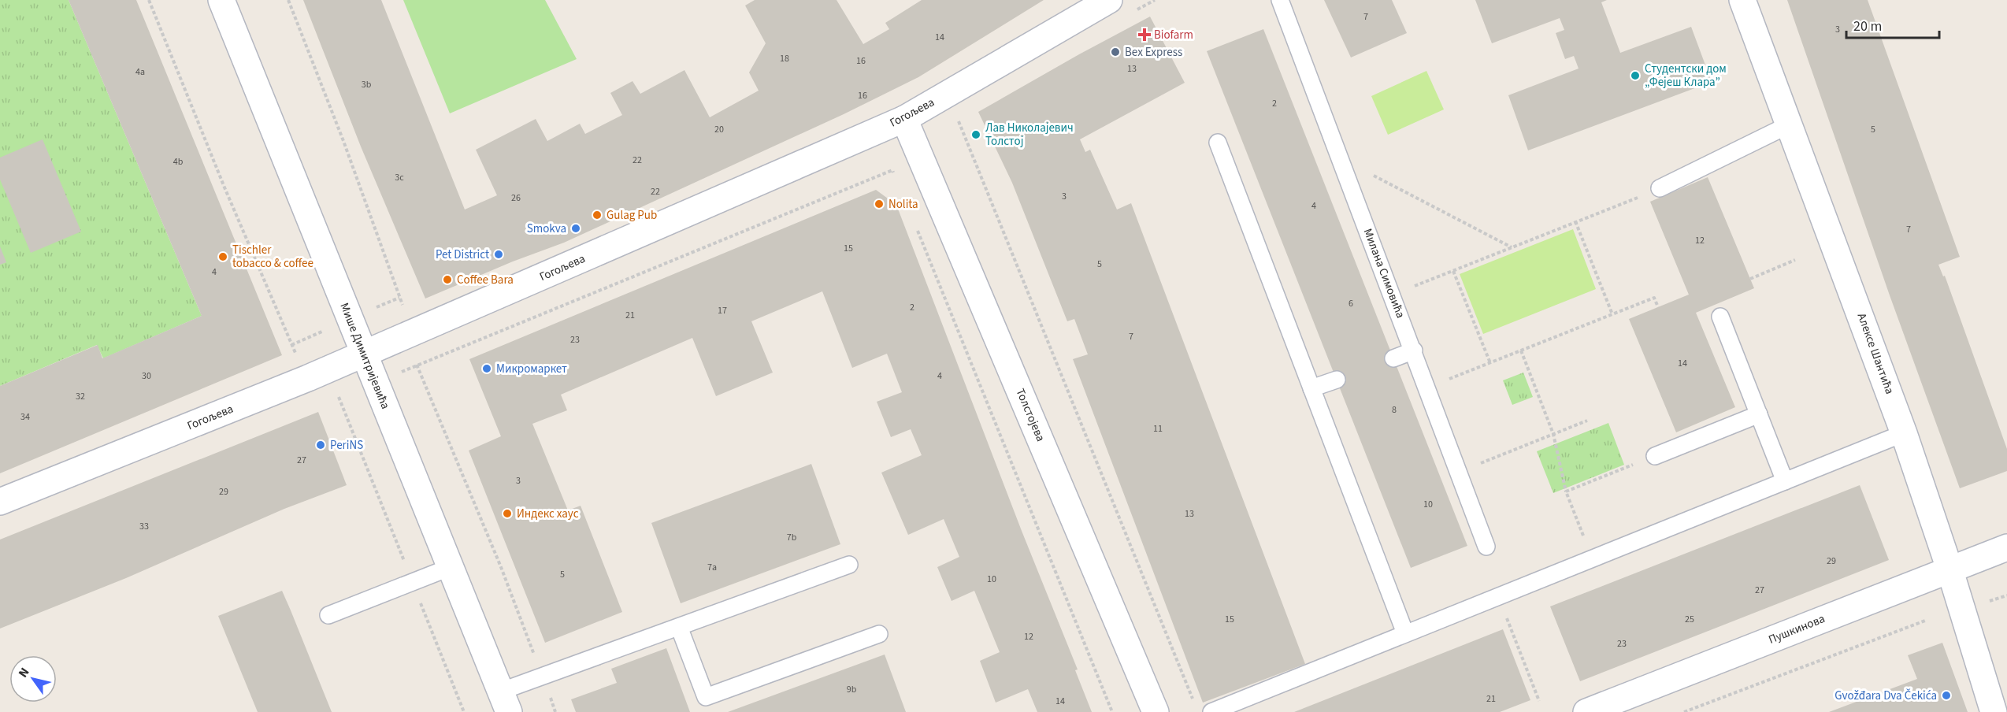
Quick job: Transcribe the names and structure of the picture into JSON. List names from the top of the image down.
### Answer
{
  "streets": {
    "street": [
      "Гогољева",
      "Алексе Шантића",
      "Мише Димитријевића",
      "Толстојева",
      "Пушкинова"
    ],
    "lane": ["Милана Симовића"]
  },
  "crossings": [
    ["Гогољева", "Мише Димитријевића"],
    ["Гогољева", "Толстојева"],
    ["Алексе Шантића", "Пушкинова"]
  ],
  "places": {
    "health": ["Biofarm"],
    "other": [
      "Bex Express",
      "Студентски дом „Фејеш Клара”",
      "Лав Николајевич Толстој",
      "Nolita",
      "Gulag Pub",
      "Smokva",
      "Pet District",
      "Tischler tobacco & coffee",
      "Coffee Bara",
      "Микромаркет",
      "PeriNS",
      "Индекс хаус",
      "Gvožđara Dva Čekića"
    ]
  },
  "house_numbers": [
    "7",
    "3",
    "14",
    "18",
    "16",
    "13",
    "4a",
    "3b",
    "16",
    "2",
    "20",
    "5",
    "22",
    "4b",
    "3c",
    "22",
    "3",
    "26",
    "4",
    "7",
    "12",
    "15",
    "5",
    "4",
    "6",
    "2",
    "17",
    "21",
    "7",
    "23",
    "14",
    "30",
    "4",
    "32",
    "8",
    "34",
    "11",
    "27",
    "3",
    "29",
    "10",
    "13",
    "33",
    "7b",
    "29",
    "7a",
    "5",
    "10",
    "27",
    "15",
    "25",
    "12",
    "23",
    "9b",
    "21",
    "14"
  ],
  "scale_bar": "20 m",
  "north": "top left"
}
